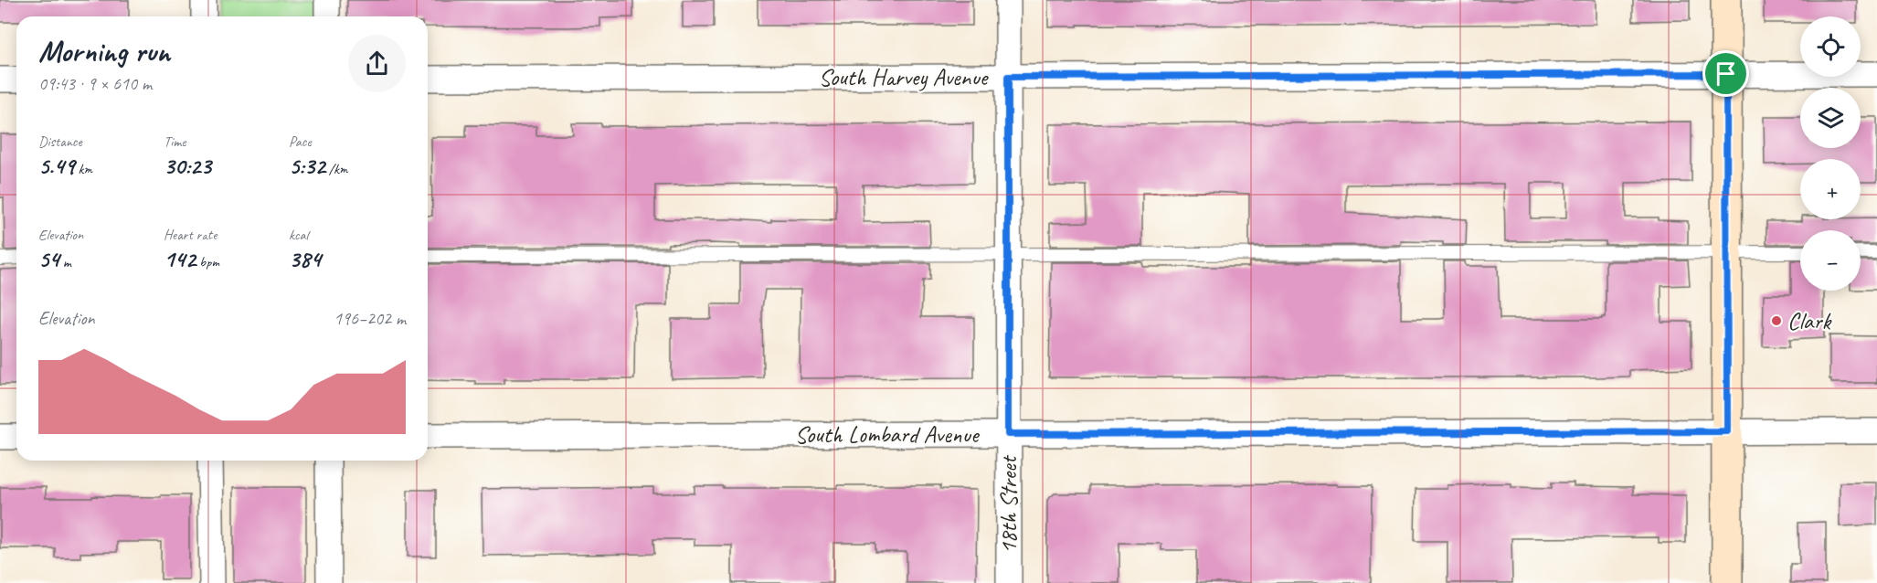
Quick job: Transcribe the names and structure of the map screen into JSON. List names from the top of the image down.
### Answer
{
  "streets": {
    "street": ["South Harvey Avenue", "South Lombard Avenue", "18th Street"]
  },
  "crossings": [
    ["South Harvey Avenue", "18th Street"],
    ["South Lombard Avenue", "18th Street"]
  ],
  "places": ["Clark"],
  "page": {
    "map_buttons": ["+", "−"],
    "heading": ["Morning run", "09:43 · 9 × 610 m"],
    "stats": [
      ["Distance", "5.49 km"],
      ["Time", "30:23"],
      ["Pace", "5:32 /km"],
      ["Elevation", "54 m"],
      ["Heart rate", "142 bpm"],
      ["kcal", "384"]
    ],
    "chart": ["Elevation", "196–202 m"]
  }
}
